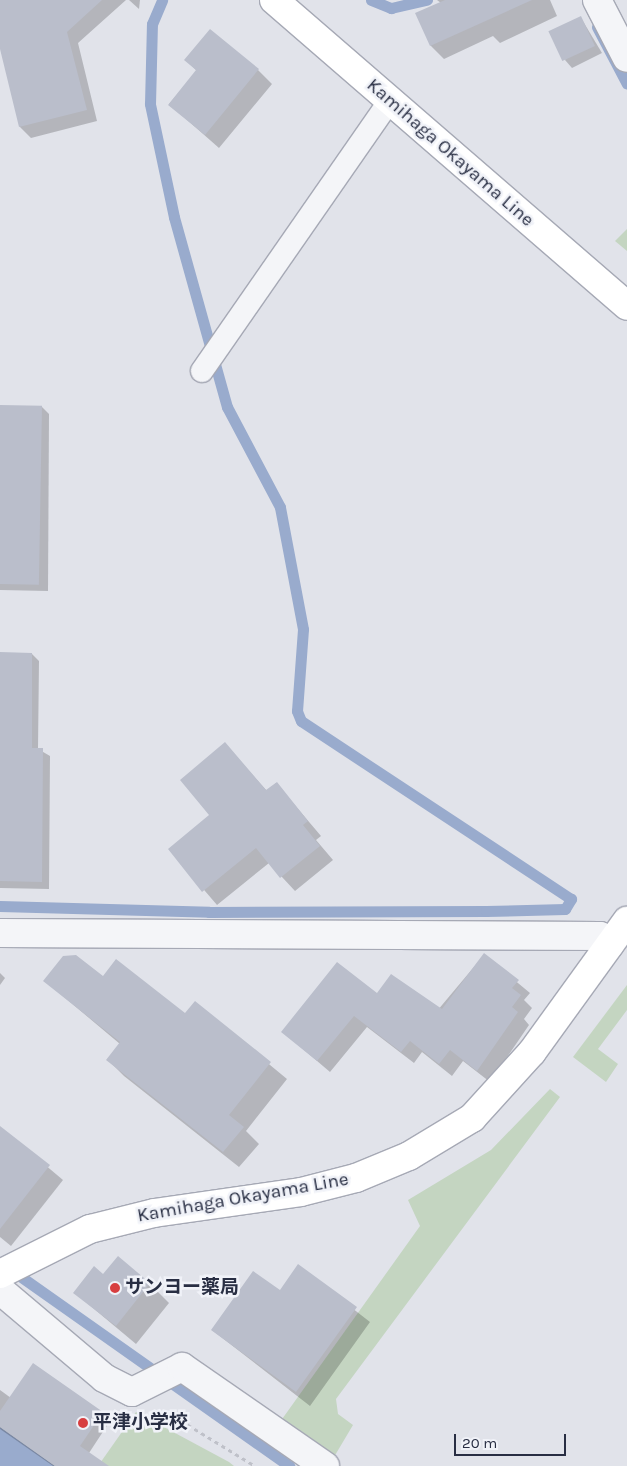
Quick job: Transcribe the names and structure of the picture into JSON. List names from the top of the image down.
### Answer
{
  "streets": {
    "main road": ["Kamihaga Okayama Line"]
  },
  "places": ["サンヨー薬局", "平津小学校"],
  "scale_bar": "20 m"
}
